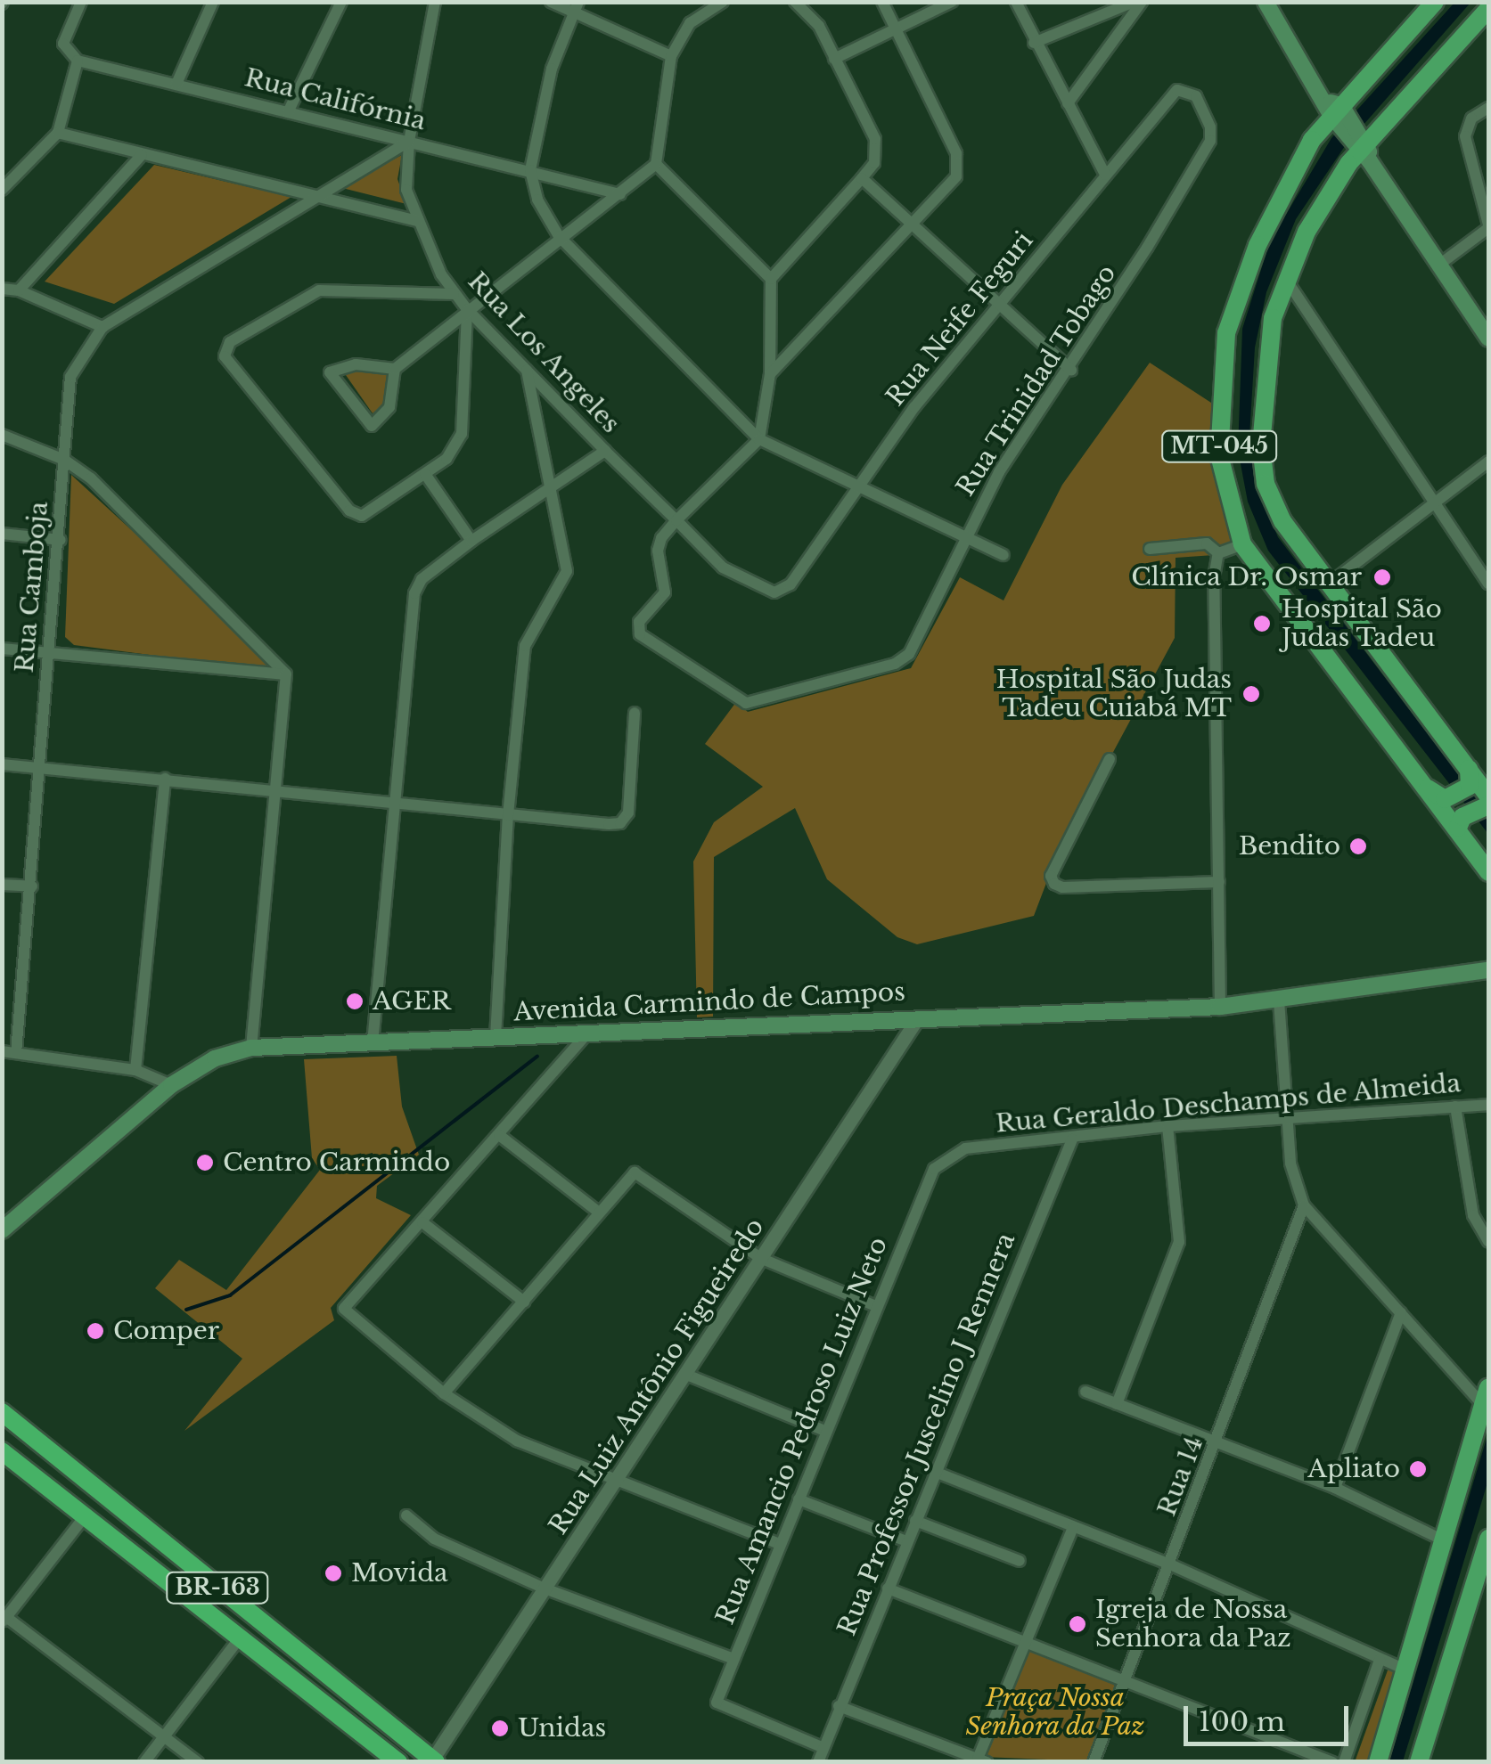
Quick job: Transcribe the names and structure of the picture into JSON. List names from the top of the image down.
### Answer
{
  "streets": {
    "highway": ["BR-163"],
    "main road": ["MT-045", "Avenida Carmindo de Campos"],
    "street": [
      "Rua Califórnia",
      "Rua Neife Feguri",
      "Rua Los Angeles",
      "Rua Trinidad Tobago",
      "Rua Camboja",
      "Rua Geraldo Deschamps de Almeida",
      "Rua Luiz Antônio Figueiredo",
      "Rua Amancio Pedroso Luiz Neto",
      "Rua Professor Juscelino J Rennera",
      "Rua 14"
    ]
  },
  "crossings": [
    ["Rua Califórnia", "Rua Los Angeles"],
    ["Rua Neife Feguri", "Rua Los Angeles"],
    ["Rua Neife Feguri", "Rua Trinidad Tobago"],
    ["Rua Los Angeles", "Rua Trinidad Tobago"],
    ["Avenida Carmindo de Campos", "Rua Luiz Antônio Figueiredo"],
    ["Rua Geraldo Deschamps de Almeida", "Rua Amancio Pedroso Luiz Neto"],
    ["Rua Geraldo Deschamps de Almeida", "Rua Professor Juscelino J Rennera"],
    ["Rua Luiz Antônio Figueiredo", "BR-163"],
    ["Rua Amancio Pedroso Luiz Neto", "Rua Professor Juscelino J Rennera"]
  ],
  "parks": ["Praça Nossa Senhora da Paz"],
  "places": [
    "Clínica Dr. Osmar",
    "Hospital São Judas Tadeu",
    "Hospital São Judas Tadeu Cuiabá MT",
    "Bendito",
    "AGER",
    "Centro Carmindo",
    "Comper",
    "Apliato",
    "Movida",
    "Igreja de Nossa Senhora da Paz",
    "Unidas"
  ],
  "scale_bar": "100 m"
}
